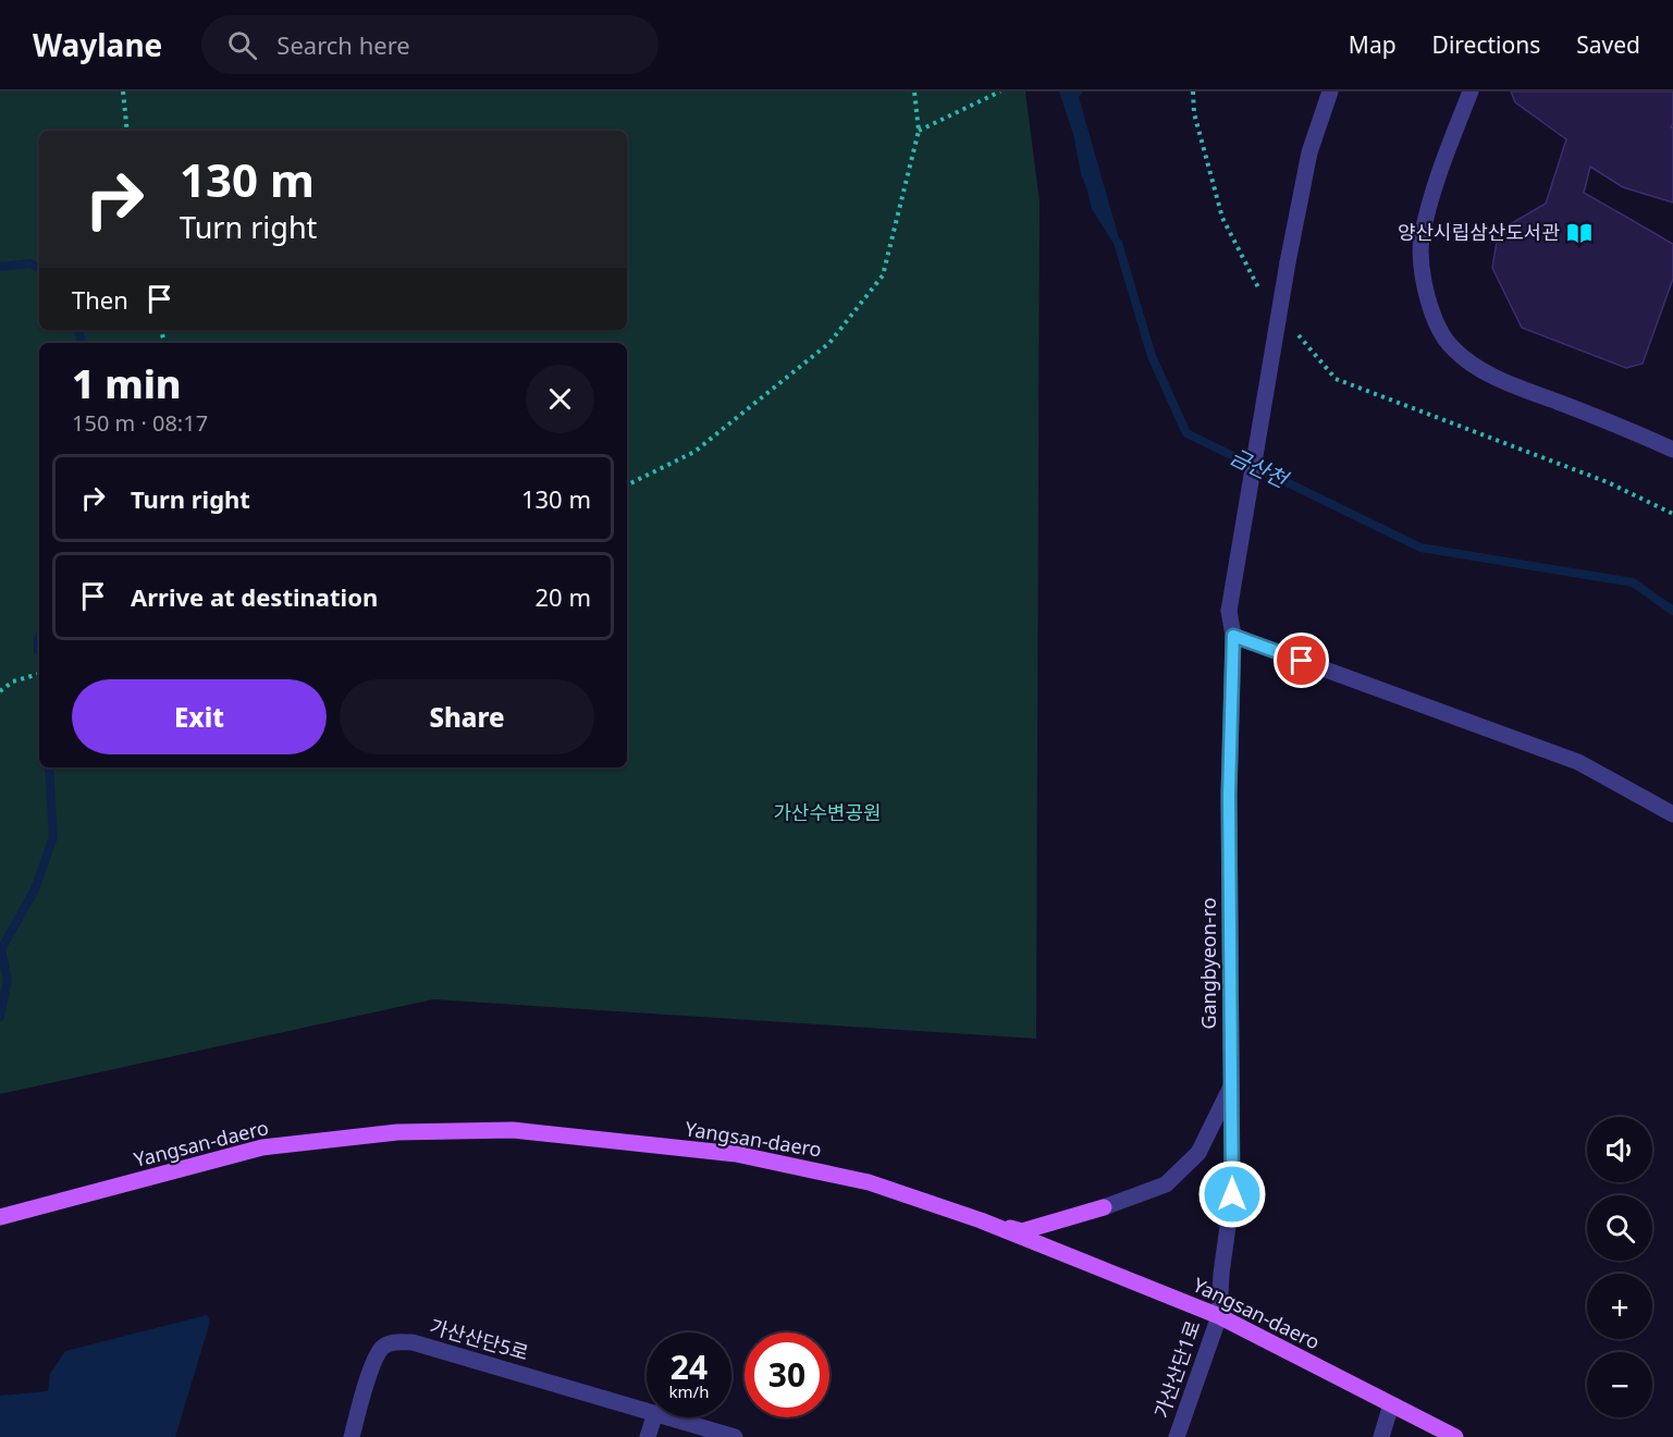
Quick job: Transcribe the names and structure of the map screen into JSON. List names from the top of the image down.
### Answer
{
  "streets": {
    "main road": ["Yangsan-daero"],
    "street": ["Gangbyeon-ro", "가산산단5로", "가산산단1로"]
  },
  "crossings": [
    ["Gangbyeon-ro", "Yangsan-daero"],
    ["Gangbyeon-ro", "가산산단1로"],
    ["Yangsan-daero", "가산산단1로"]
  ],
  "water": ["금산천"],
  "parks": ["가산수변공원"],
  "places": {
    "library": ["양산시립삼산도서관"]
  },
  "page": {
    "header": "Waylane",
    "search": "Search here",
    "nav": ["Map", "Directions", "Saved"],
    "turn": ["130 m", "Turn right"],
    "then": "Then",
    "heading": ["1 min", "150 m · 08:17"],
    "list": [
      {
        "name": "Turn right",
        "value": "130 m"
      },
      {
        "name": "Arrive at destination",
        "value": "20 m"
      }
    ],
    "buttons": ["Exit", "Share"],
    "map_buttons": ["+", "−"],
    "speed": "24 km/h",
    "limit": "30"
  }
}
